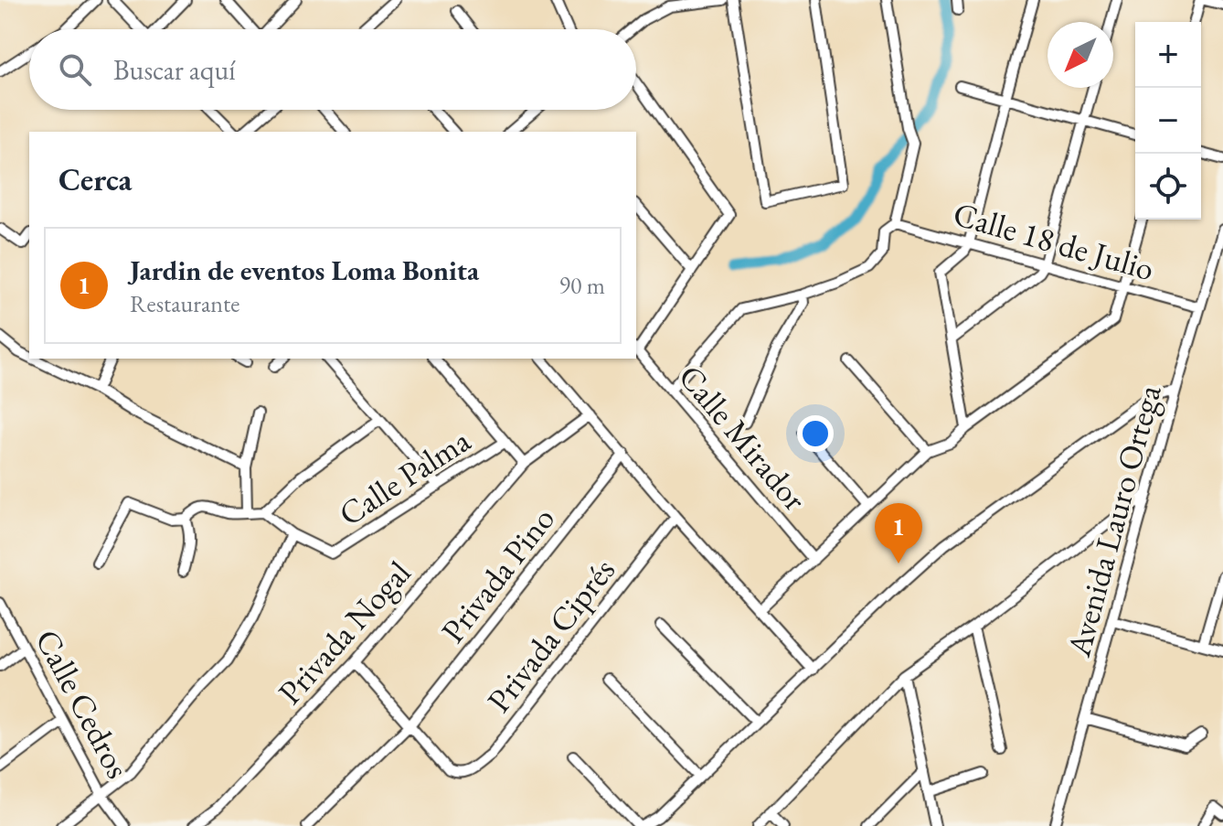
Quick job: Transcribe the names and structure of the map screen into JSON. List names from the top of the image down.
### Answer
{
  "streets": {
    "street": [
      "Calle 18 de Julio",
      "Calle Mirador",
      "Calle Palma",
      "Avenida Lauro Ortega",
      "Privada Pino",
      "Privada Nogal",
      "Privada Ciprés",
      "Calle Cedros"
    ]
  },
  "crossings": [
    ["Calle 18 de Julio", "Avenida Lauro Ortega"],
    ["Privada Pino", "Privada Ciprés"]
  ],
  "north": "bottom left",
  "page": {
    "map_buttons": ["+", "−"],
    "search": "Buscar aquí",
    "heading": "Cerca",
    "list": [
      {
        "mark": "1",
        "name": "Jardin de eventos Loma Bonita",
        "note": "Restaurante",
        "value": "90 m"
      }
    ],
    "pins": "1"
  }
}
